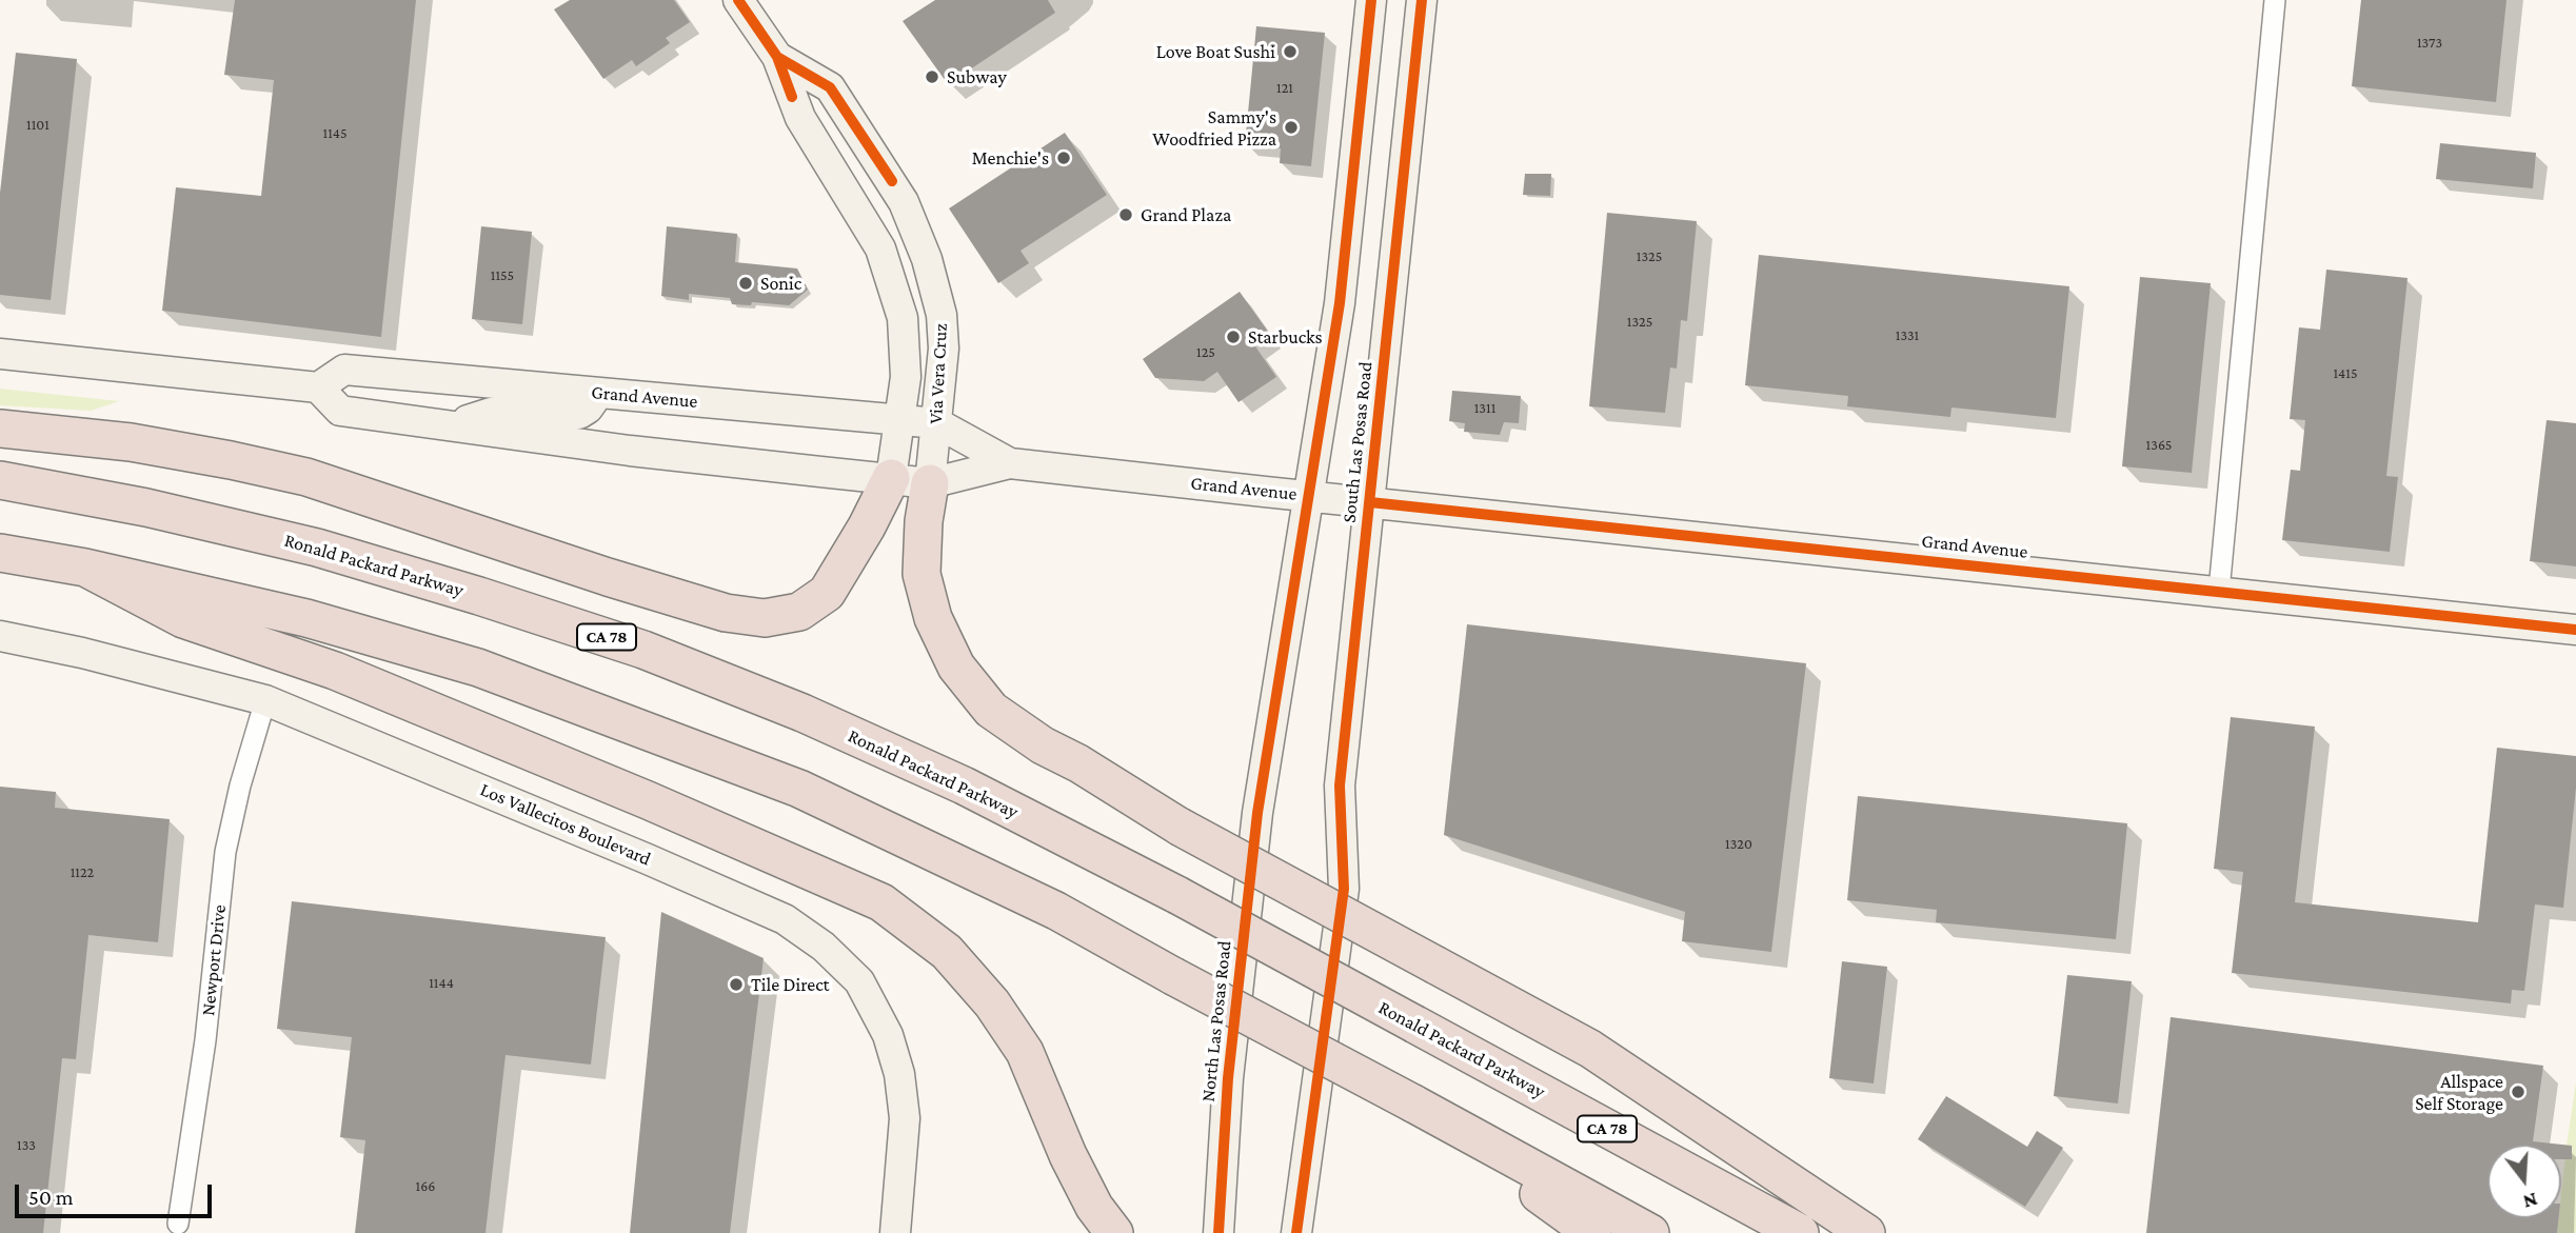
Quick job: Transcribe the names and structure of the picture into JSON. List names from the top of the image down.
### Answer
{
  "streets": {
    "highway": ["Ronald Packard Parkway", "CA 78"],
    "main road": [
      "Via Vera Cruz",
      "Grand Avenue",
      "South Las Posas Road",
      "Los Vallecitos Boulevard",
      "North Las Posas Road"
    ],
    "street": ["Newport Drive"]
  },
  "crossings": [
    ["Via Vera Cruz", "Grand Avenue"],
    ["Grand Avenue", "South Las Posas Road"],
    ["South Las Posas Road", "North Las Posas Road"],
    ["Los Vallecitos Boulevard", "Newport Drive"]
  ],
  "places": [
    "Love Boat Sushi",
    "Subway",
    "Sammy's Woodfried Pizza",
    "Menchie's",
    "Grand Plaza",
    "Sonic",
    "Starbucks",
    "Tile Direct",
    "Allspace Self Storage"
  ],
  "house_numbers": [
    "1373",
    "121",
    "1101",
    "1145",
    "1325",
    "1155",
    "1325",
    "1331",
    "125",
    "1415",
    "1311",
    "1365",
    "1320",
    "1122",
    "1144",
    "133",
    "166"
  ],
  "scale_bar": "50 m",
  "north": "bottom"
}
